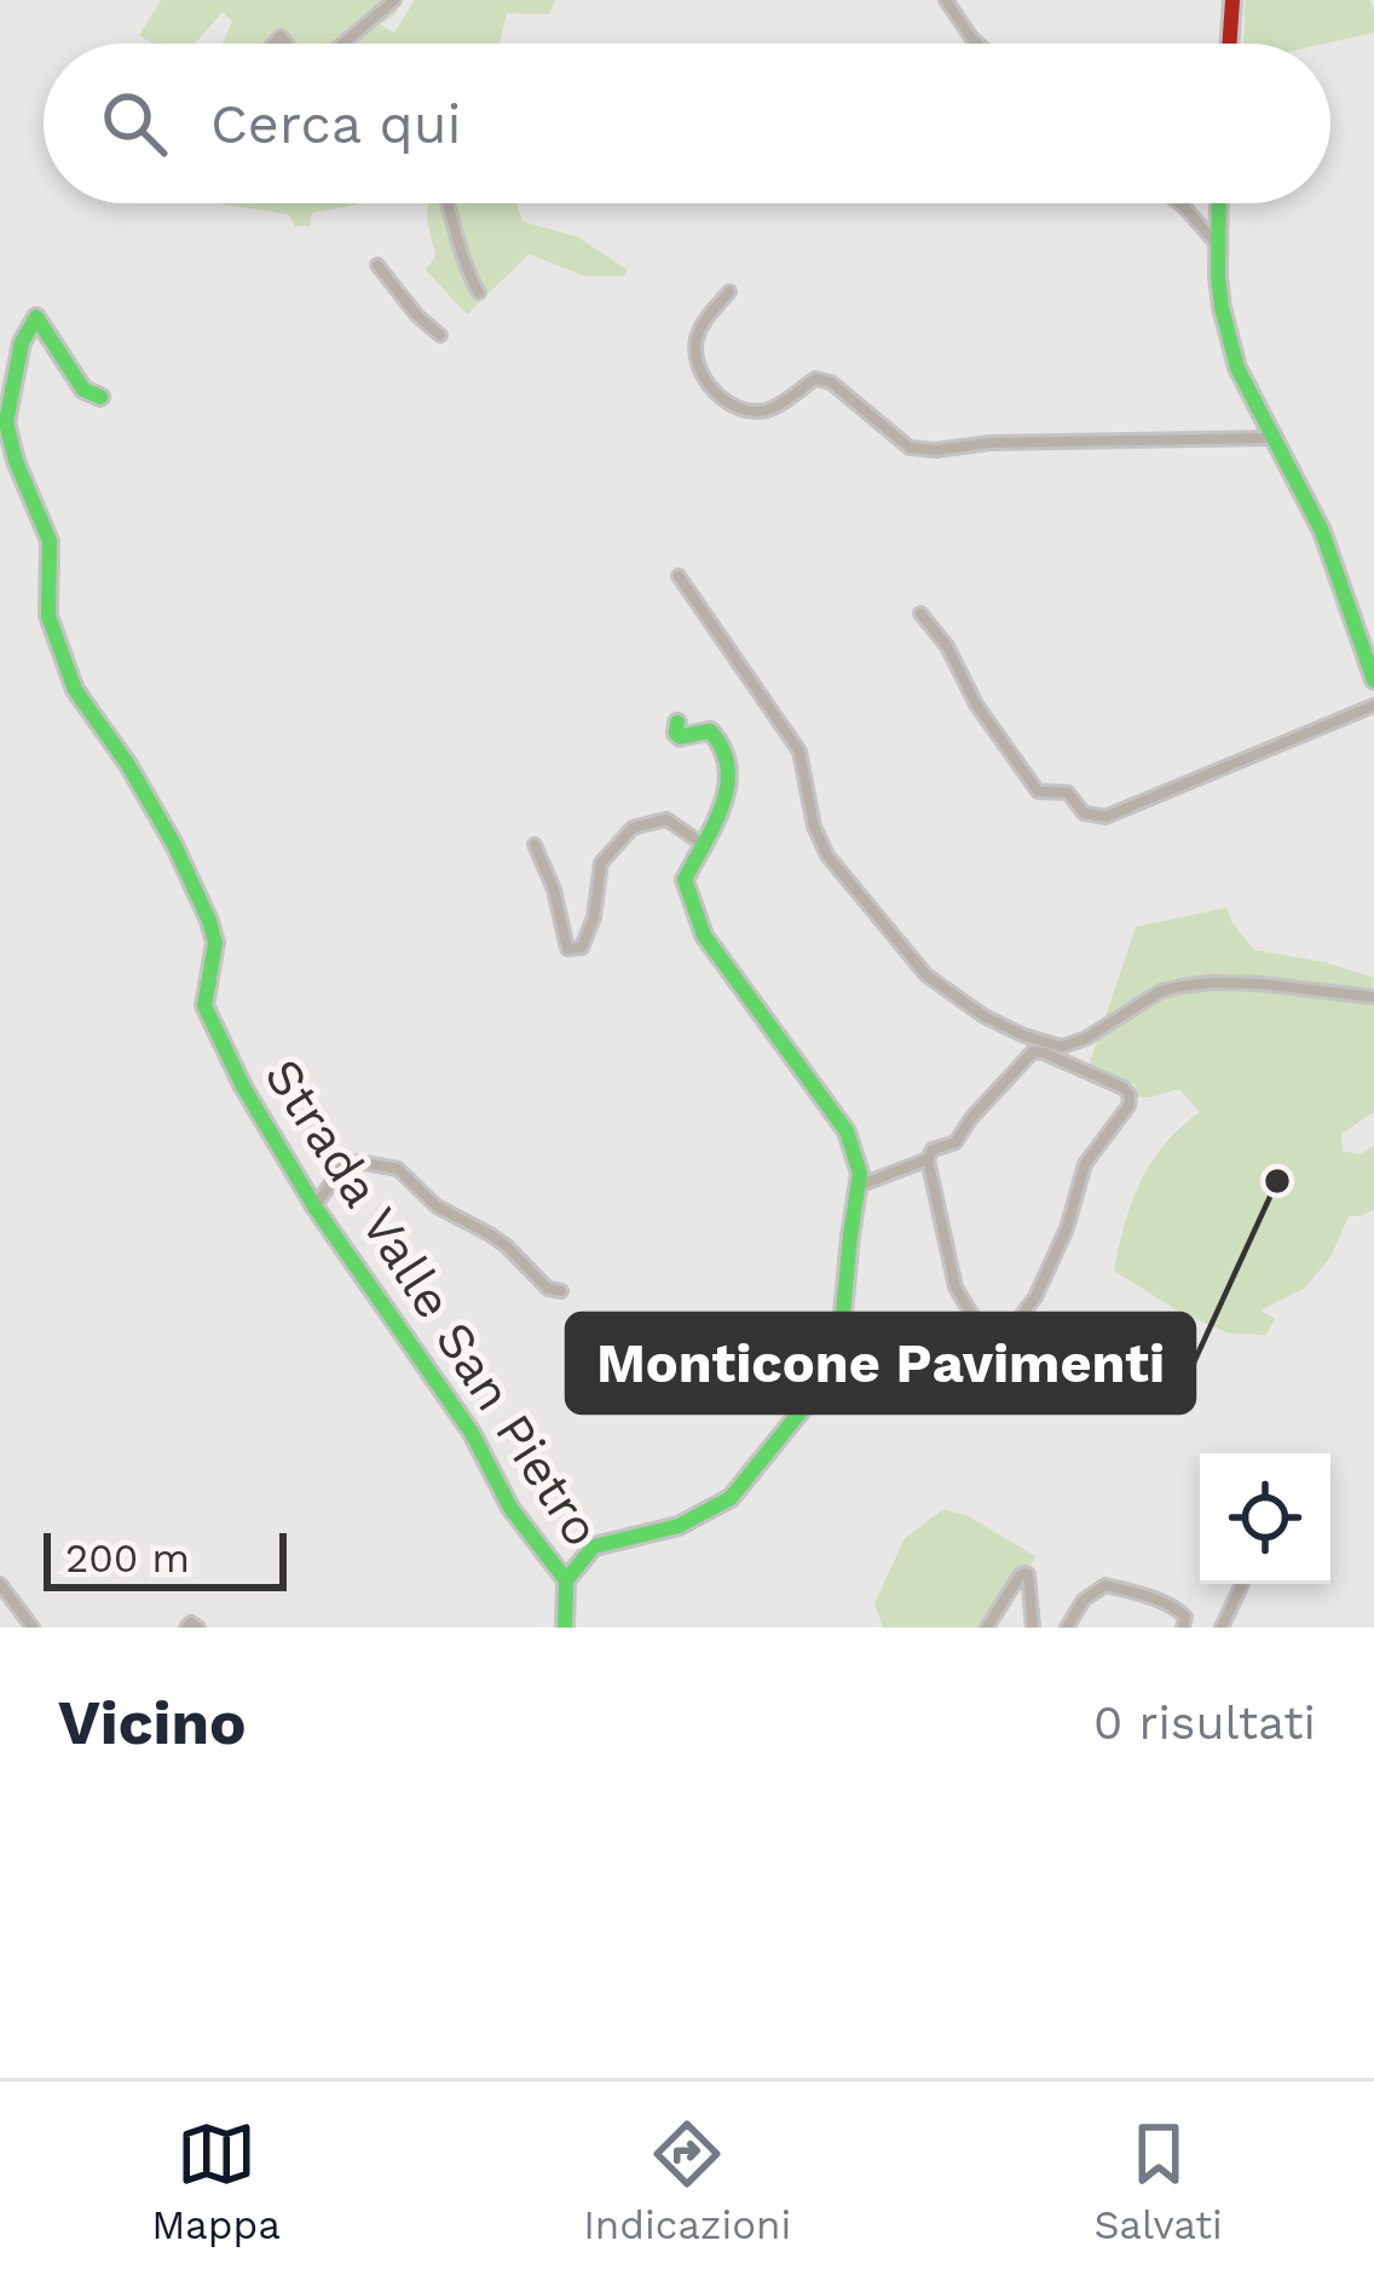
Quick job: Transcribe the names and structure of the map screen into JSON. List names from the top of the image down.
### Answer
{
  "streets": {
    "street": ["Strada Valle San Pietro"]
  },
  "places": ["Monticone Pavimenti"],
  "scale_bar": "200 m",
  "page": {
    "search": "Cerca qui",
    "scale": "200 m",
    "heading": ["Vicino", "0 risultati"],
    "nav": ["Mappa", "Indicazioni", "Salvati"]
  }
}
